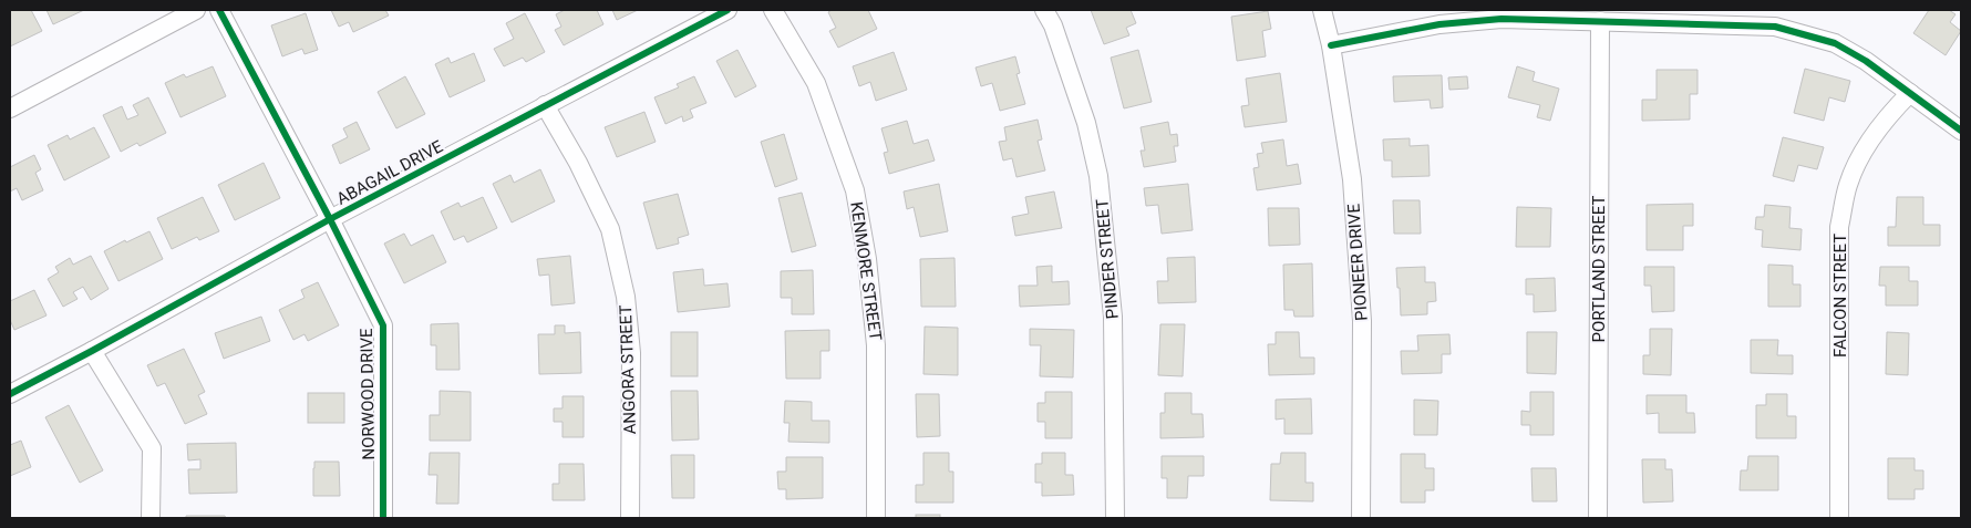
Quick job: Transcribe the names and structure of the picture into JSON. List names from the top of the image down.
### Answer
{
  "streets": {
    "street": [
      "ABAGAIL DRIVE",
      "PINDER STREET",
      "PIONEER DRIVE",
      "PORTLAND STREET",
      "KENMORE STREET",
      "FALCON STREET",
      "ANGORA STREET",
      "NORWOOD DRIVE"
    ]
  },
  "crossings": [
    ["ABAGAIL DRIVE", "ANGORA STREET"],
    ["ABAGAIL DRIVE", "NORWOOD DRIVE"]
  ]
}
